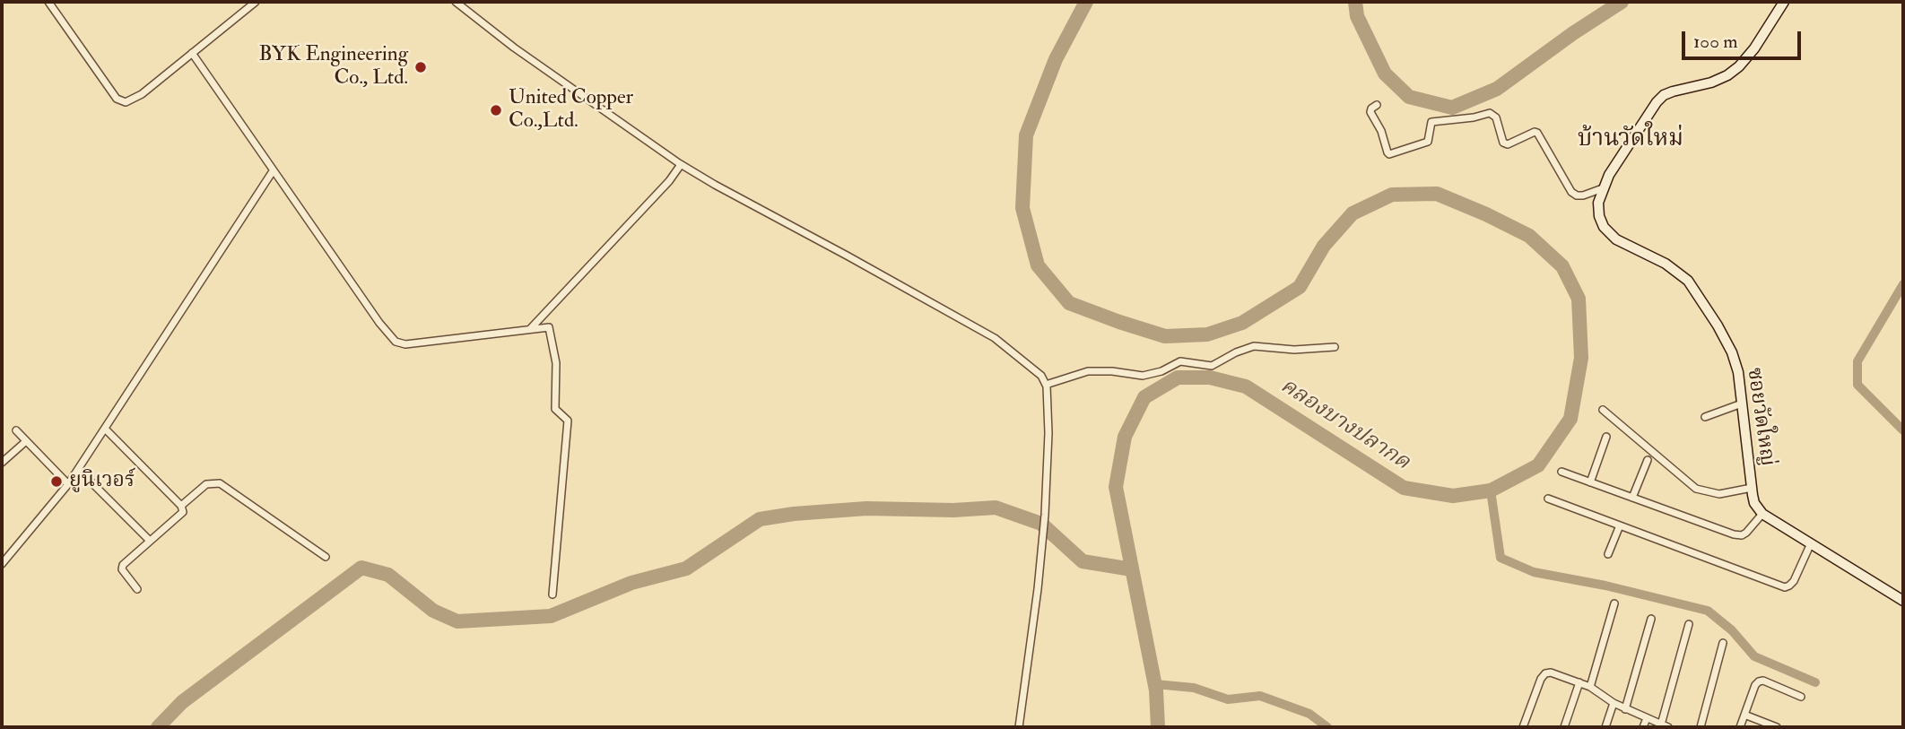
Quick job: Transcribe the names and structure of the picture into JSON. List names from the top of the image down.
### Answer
{
  "streets": {
    "street": ["ซอยวัดใหญ่"]
  },
  "districts": ["บ้านวัดใหม่"],
  "water": ["คลองบางปลากด"],
  "places": ["BYK Engineering Co., Ltd.", "United Copper Co.,Ltd.", "ยูนิเวอร์"],
  "scale_bar": "100 m"
}
